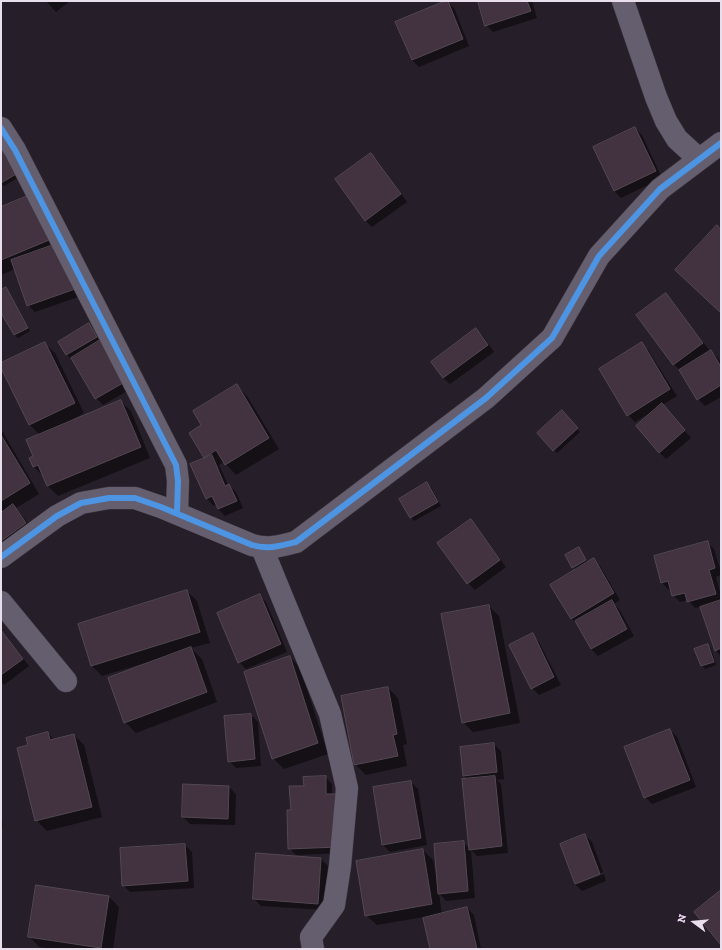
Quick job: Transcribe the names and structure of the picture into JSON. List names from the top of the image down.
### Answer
{
  "north": "left"
}
